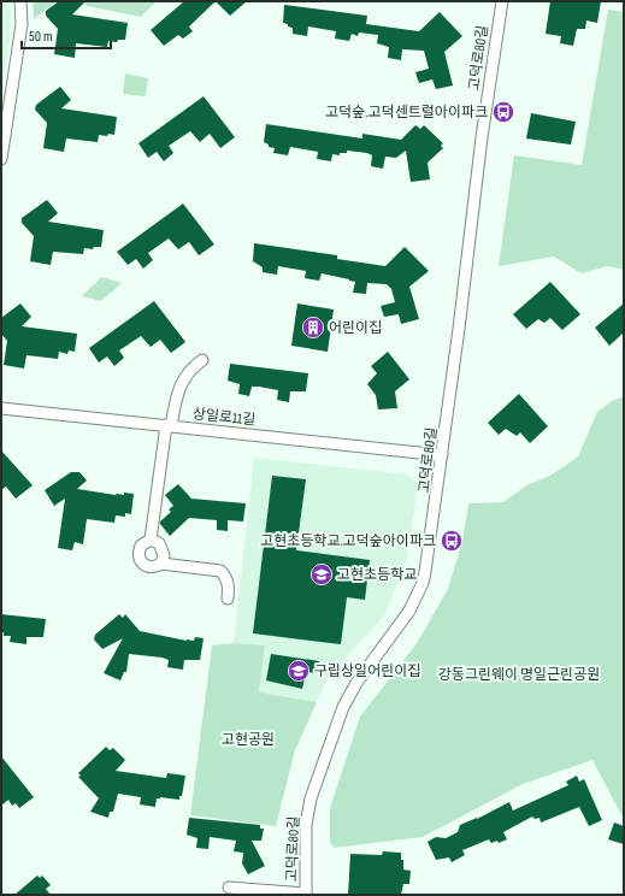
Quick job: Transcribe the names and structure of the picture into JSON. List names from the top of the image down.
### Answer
{
  "streets": {
    "street": ["고덕로80길", "상일로11길"]
  },
  "crossings": [
    ["고덕로80길", "상일로11길"]
  ],
  "parks": ["강동그린웨이 명일근린공원", "고현공원"],
  "places": {
    "bus stop": ["고덕숲.고덕센트럴아이파크", "고현초등학교.고덕숲아이파크"],
    "building": ["어린이집"],
    "school or university": ["고현초등학교", "구립상일어린이집"]
  },
  "scale_bar": "50 m"
}
